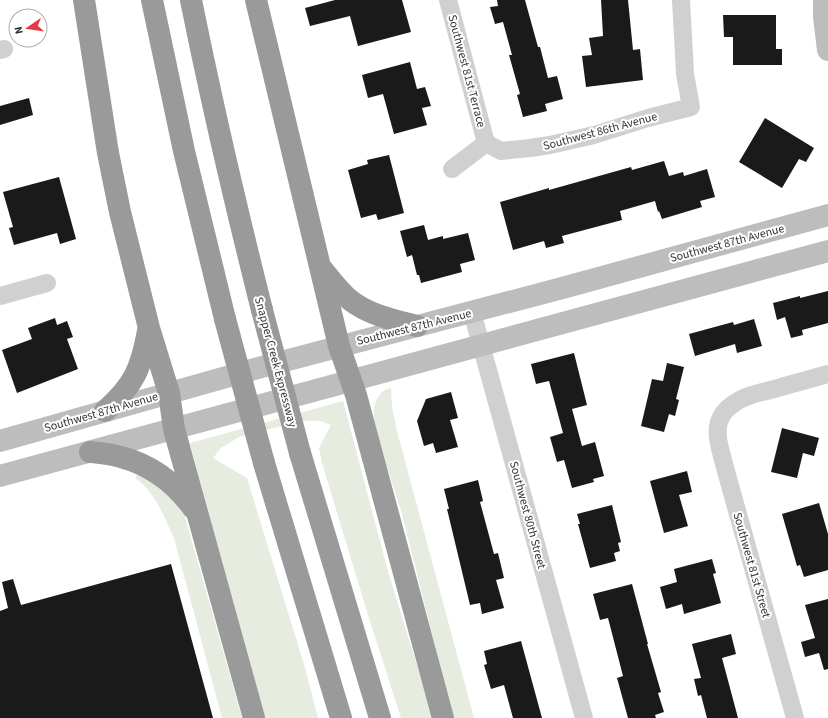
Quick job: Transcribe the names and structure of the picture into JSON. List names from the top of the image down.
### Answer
{
  "streets": {
    "highway": ["Snapper Creek Expressway"],
    "main road": ["Southwest 87th Avenue"],
    "street": [
      "Southwest 81st Terrace",
      "Southwest 86th Avenue",
      "Southwest 80th Street",
      "Southwest 81st Street"
    ]
  },
  "crossings": [
    ["Southwest 81st Terrace", "Southwest 86th Avenue"],
    ["Southwest 87th Avenue", "Southwest 80th Street"]
  ],
  "north": "left"
}
